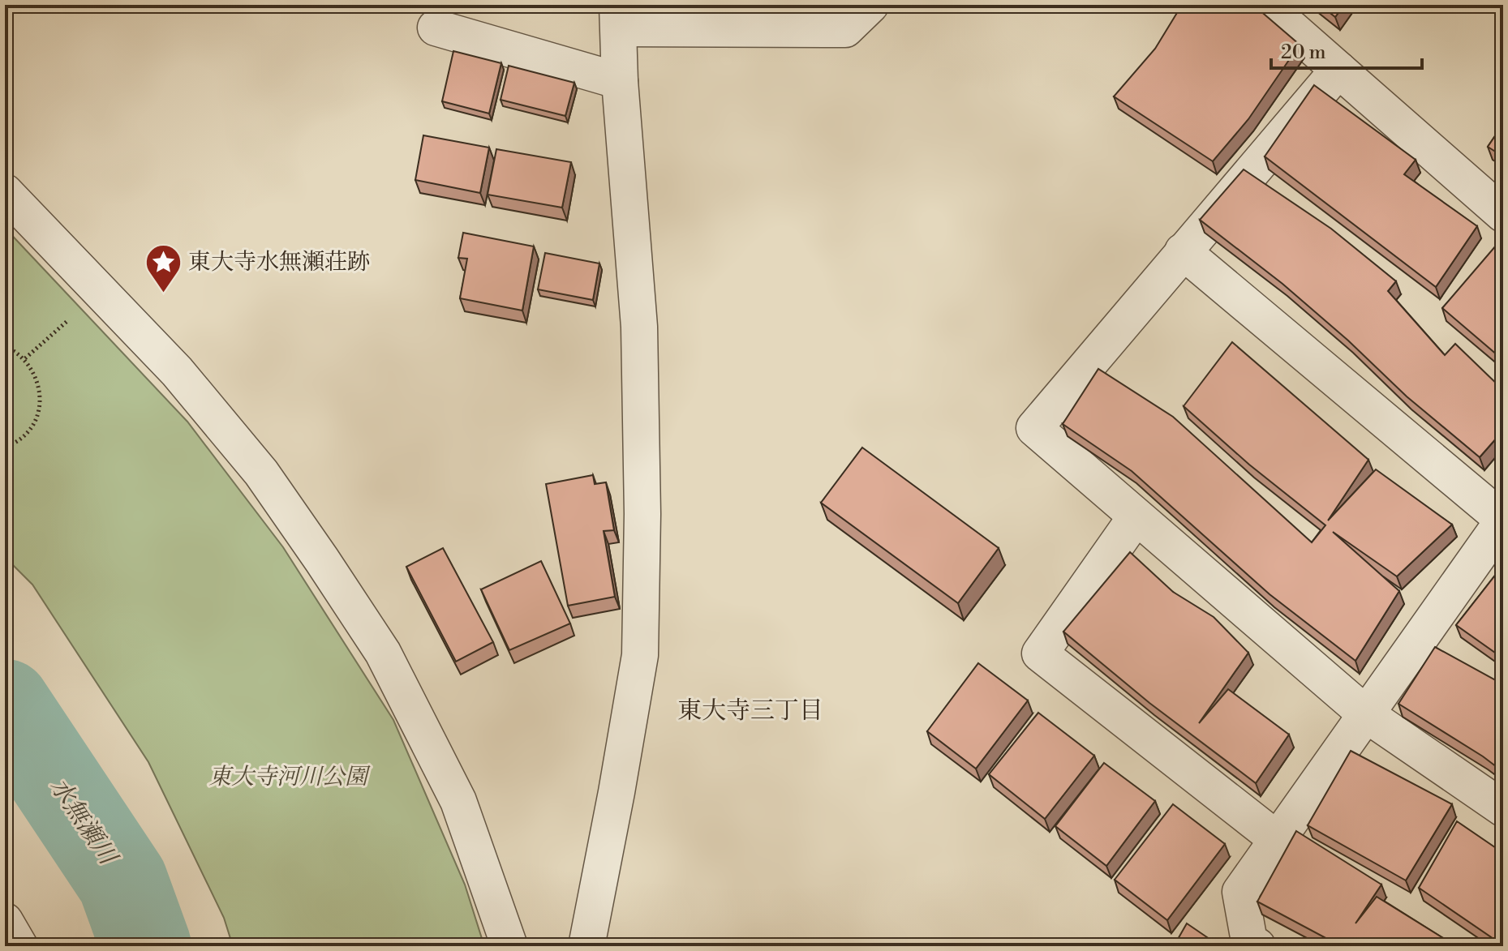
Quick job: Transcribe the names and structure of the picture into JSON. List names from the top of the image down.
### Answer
{
  "districts": ["東大寺三丁目"],
  "water": ["水無瀬川"],
  "parks": ["東大寺河川公園"],
  "places": {
    "place": ["東大寺水無瀬荘跡"]
  },
  "scale_bar": "20 m"
}
